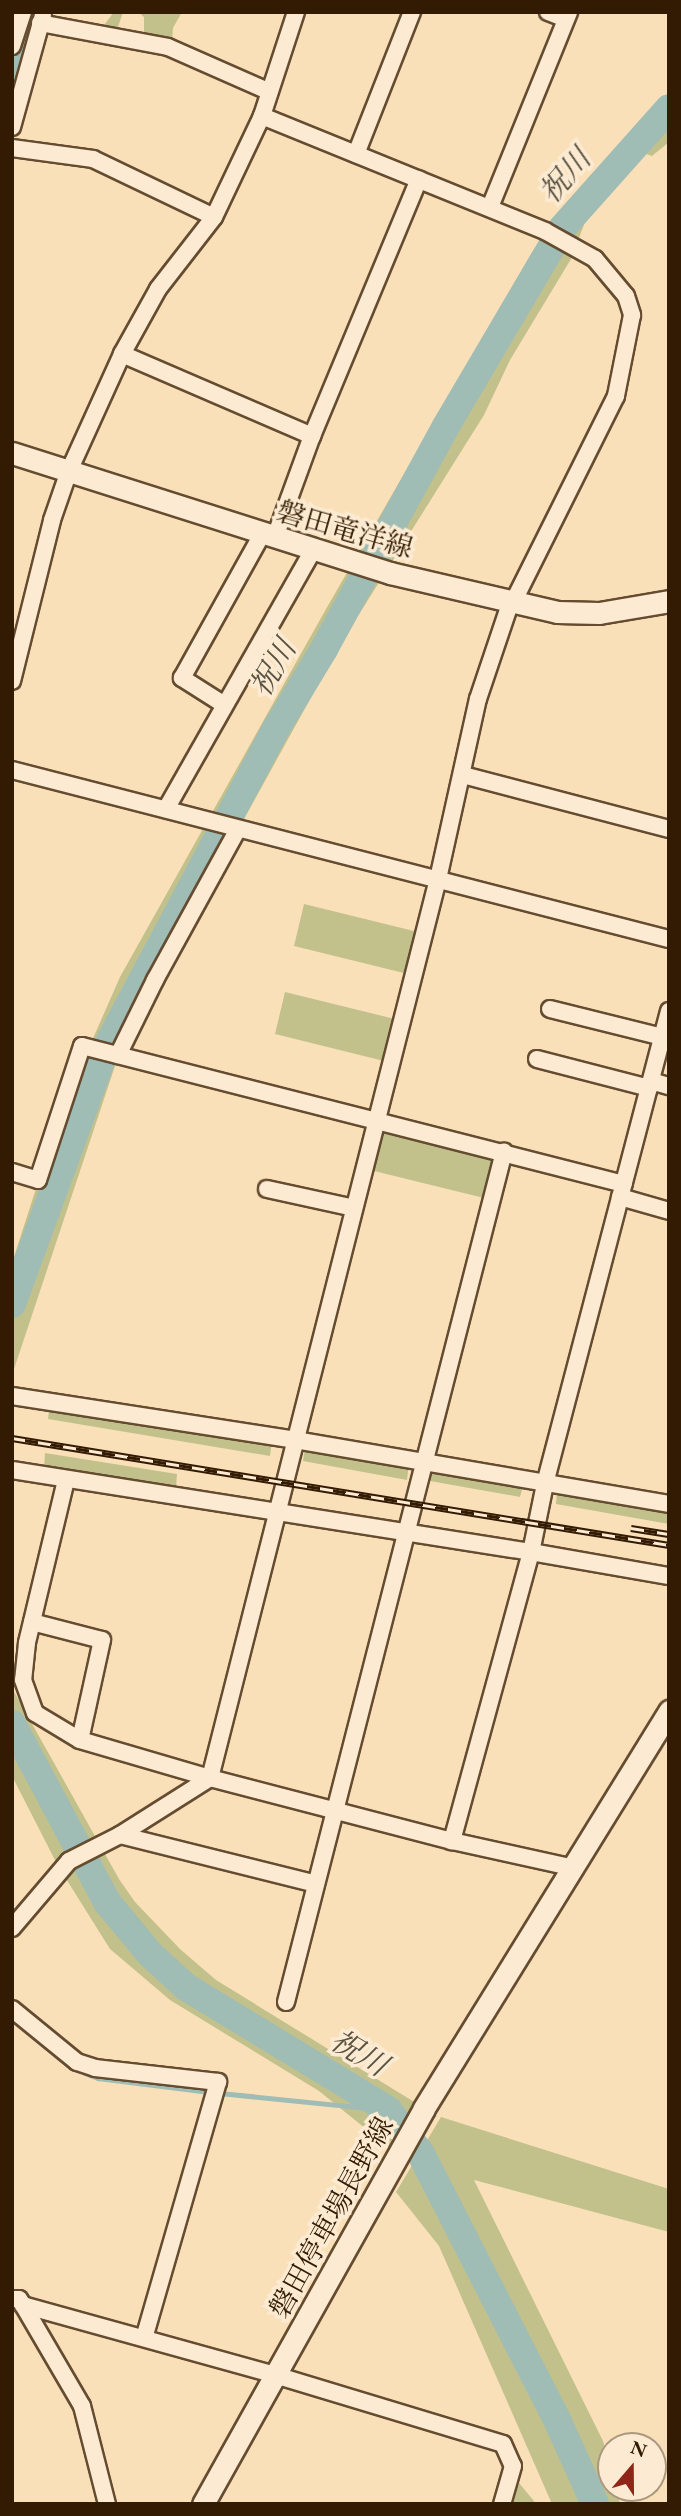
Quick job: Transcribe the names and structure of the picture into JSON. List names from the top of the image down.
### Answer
{
  "streets": {
    "main road": ["磐田竜洋線", "磐田停車場長野線"]
  },
  "water": ["祝川"],
  "north": "top"
}
